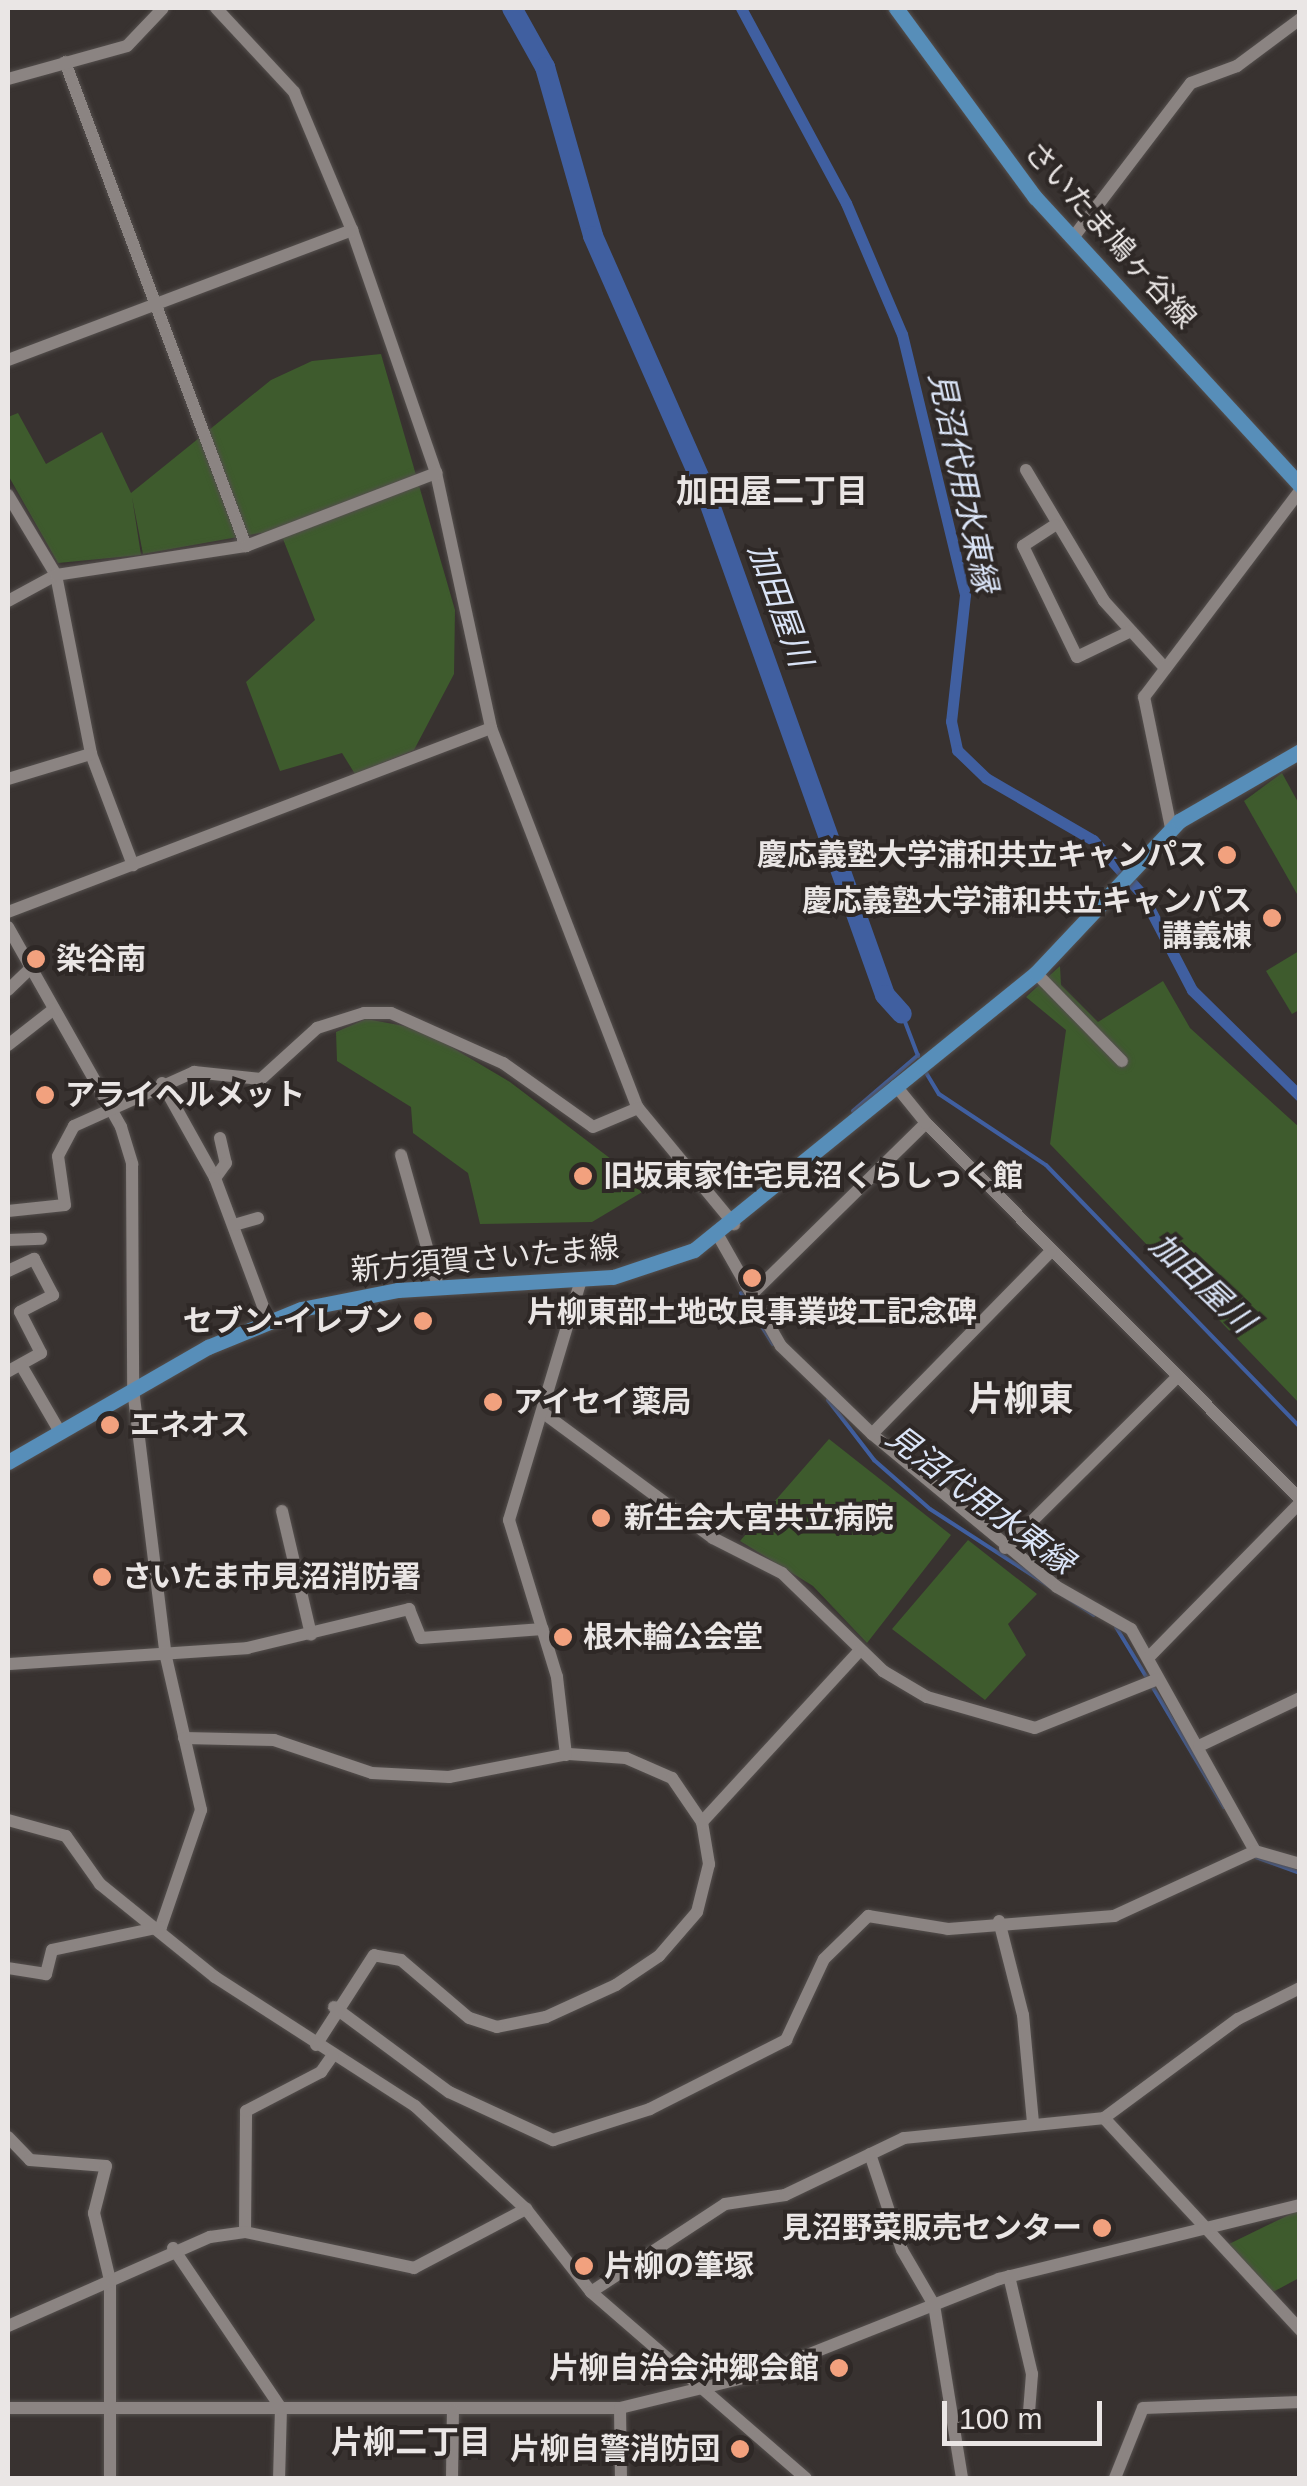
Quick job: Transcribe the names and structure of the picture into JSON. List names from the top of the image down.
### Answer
{
  "streets": {
    "main road": ["さいたま鳩ヶ谷線", "新方須賀さいたま線"]
  },
  "districts": ["加田屋二丁目", "片柳東", "片柳二丁目"],
  "water": ["見沼代用水東縁", "加田屋川"],
  "places": [
    "慶応義塾大学浦和共立キャンパス",
    "慶応義塾大学浦和共立キャンパス 講義棟",
    "染谷南",
    "アライヘルメット",
    "旧坂東家住宅見沼くらしっく館",
    "片柳東部土地改良事業竣工記念碑",
    "セブン-イレブン",
    "アイセイ薬局",
    "エネオス",
    "新生会大宮共立病院",
    "さいたま市見沼消防署",
    "根木輪公会堂",
    "見沼野菜販売センター",
    "片柳の筆塚",
    "片柳自治会沖郷会館",
    "片柳自警消防団"
  ],
  "scale_bar": "100 m"
}
